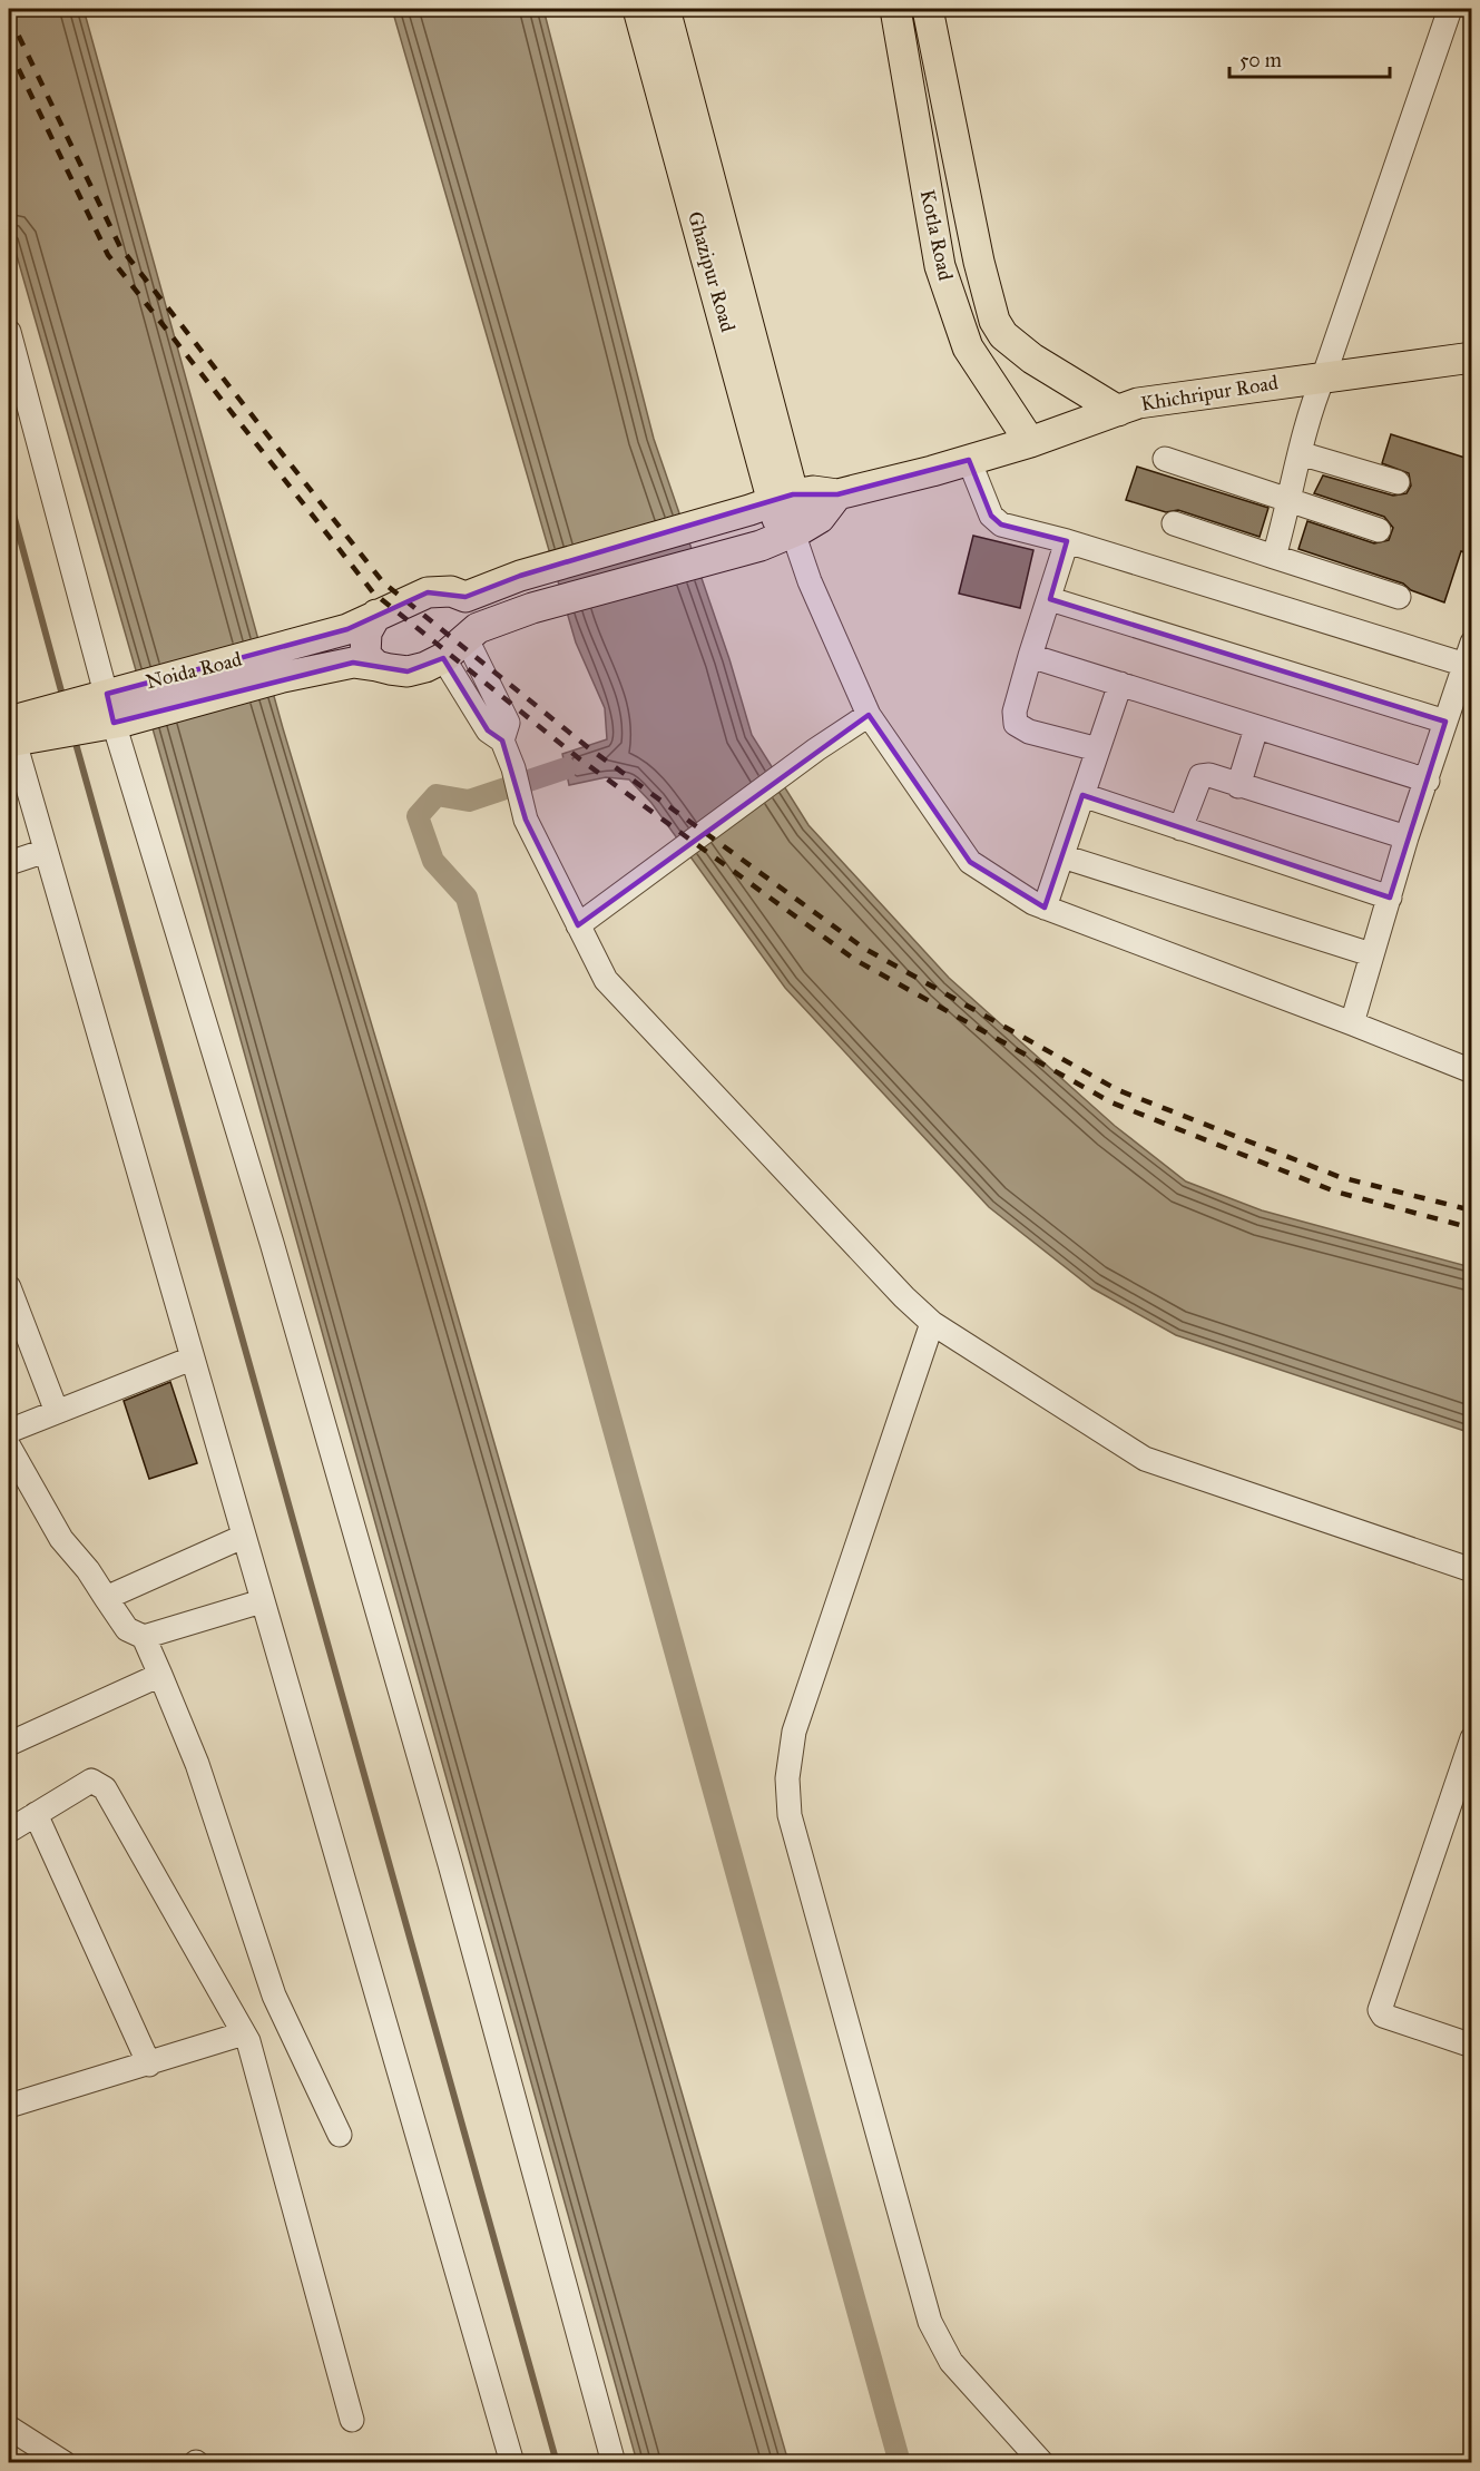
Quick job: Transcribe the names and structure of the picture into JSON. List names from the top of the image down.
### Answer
{
  "streets": {
    "main road": [
      "Kotla Road",
      "Ghazipur Road",
      "Khichripur Road",
      "Noida Road"
    ]
  },
  "crossings": [
    ["Kotla Road", "Khichripur Road"],
    ["Ghazipur Road", "Khichripur Road"],
    ["Khichripur Road", "Noida Road"]
  ],
  "scale_bar": "50 m"
}
